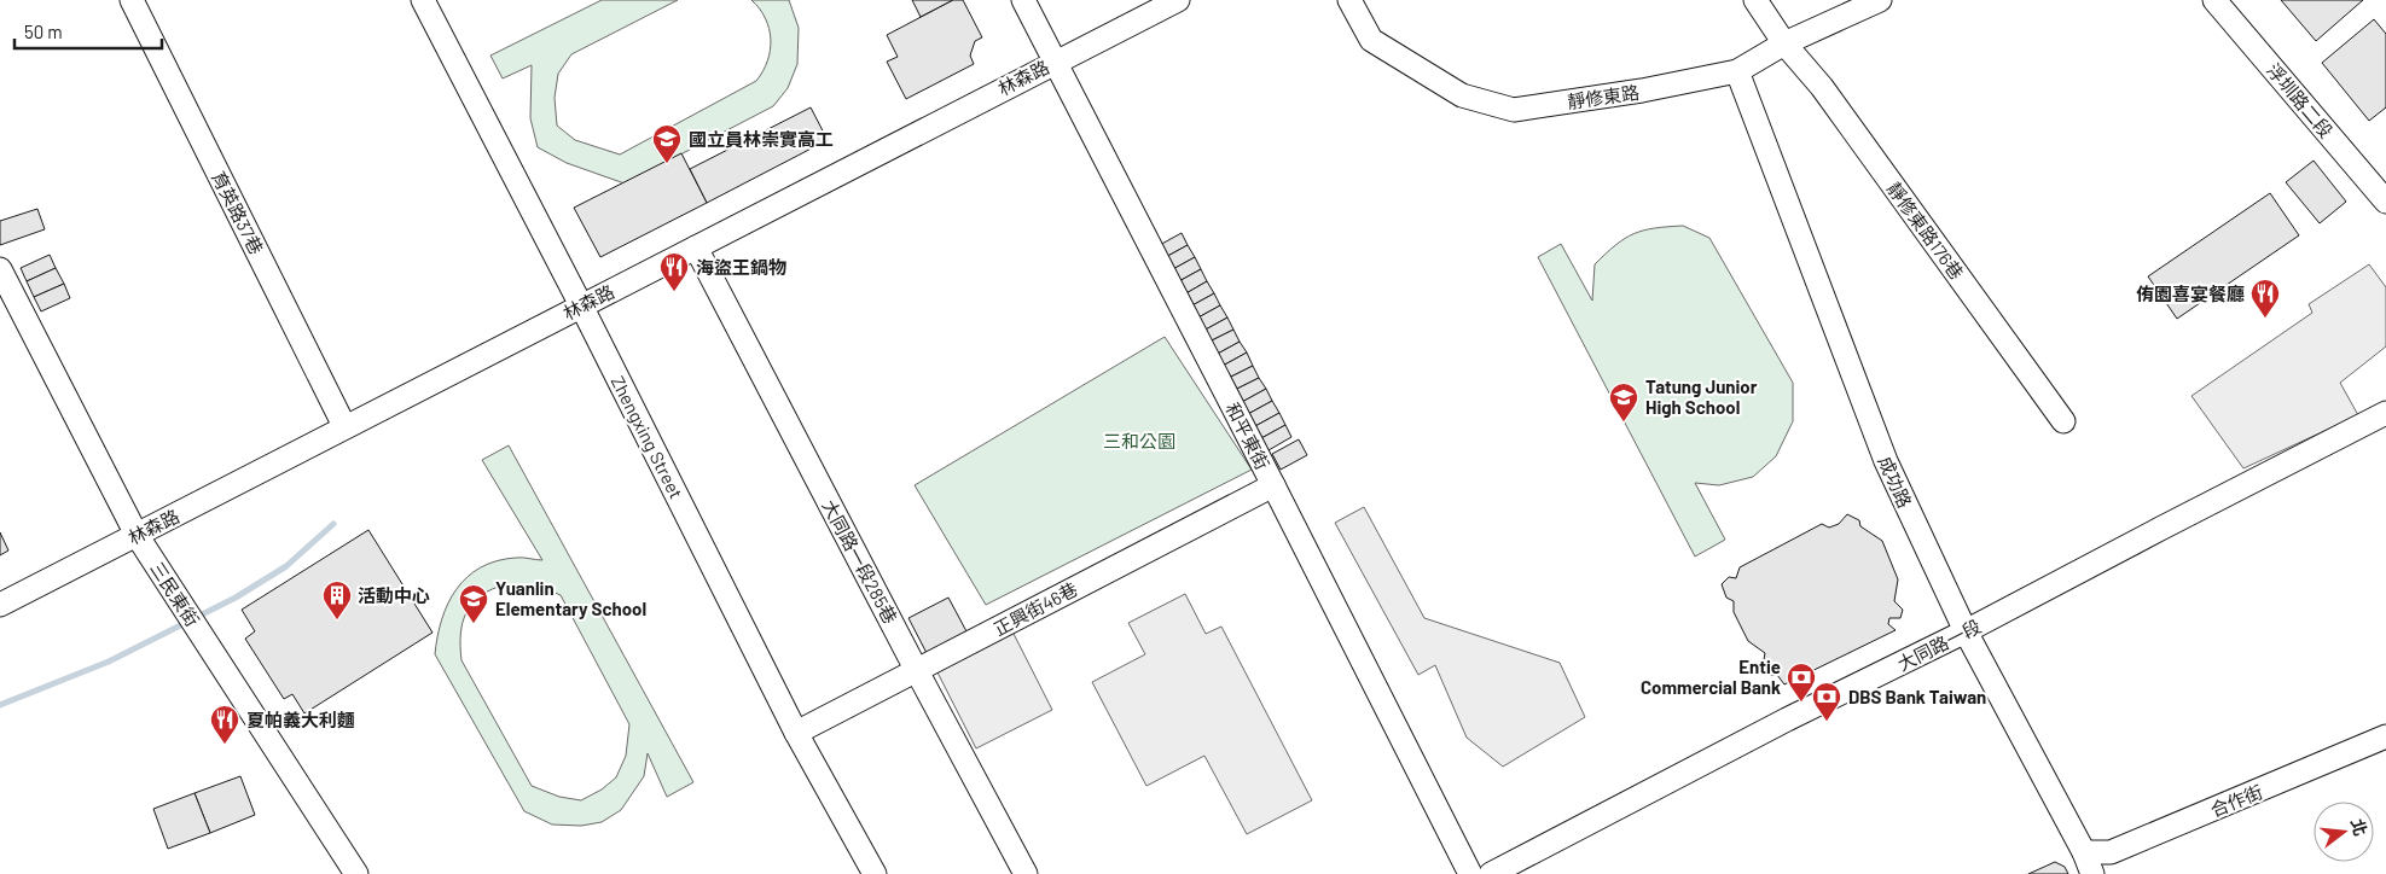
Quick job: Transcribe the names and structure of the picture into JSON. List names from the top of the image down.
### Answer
{
  "streets": {
    "street": [
      "林森路",
      "靜修東路",
      "浮圳路二段",
      "育英路37巷",
      "靜修東路176巷",
      "和平東街",
      "Zhengxing Street",
      "成功路",
      "大同路一段285巷",
      "三民東街",
      "正興街46巷",
      "大同路一段",
      "合作街"
    ]
  },
  "crossings": [
    ["林森路", "育英路37巷"],
    ["林森路", "和平東街"],
    ["林森路", "Zhengxing Street"],
    ["林森路", "大同路一段285巷"],
    ["林森路", "三民東街"],
    ["靜修東路", "靜修東路176巷"],
    ["靜修東路", "成功路"],
    ["和平東街", "正興街46巷"],
    ["Zhengxing Street", "正興街46巷"],
    ["成功路", "大同路一段"],
    ["成功路", "合作街"],
    ["大同路一段285巷", "正興街46巷"]
  ],
  "parks": ["三和公園"],
  "places": {
    "school or university": ["國立員林崇實高工", "Tatung Junior High School", "Yuanlin Elementary School"],
    "restaurant": ["海盜王鍋物", "侑園喜宴餐廳", "夏帕義大利麵"],
    "building": ["活動中心"],
    "bank": ["Entie Commercial Bank", "DBS Bank Taiwan"]
  },
  "scale_bar": "50 m",
  "north": "right"
}
